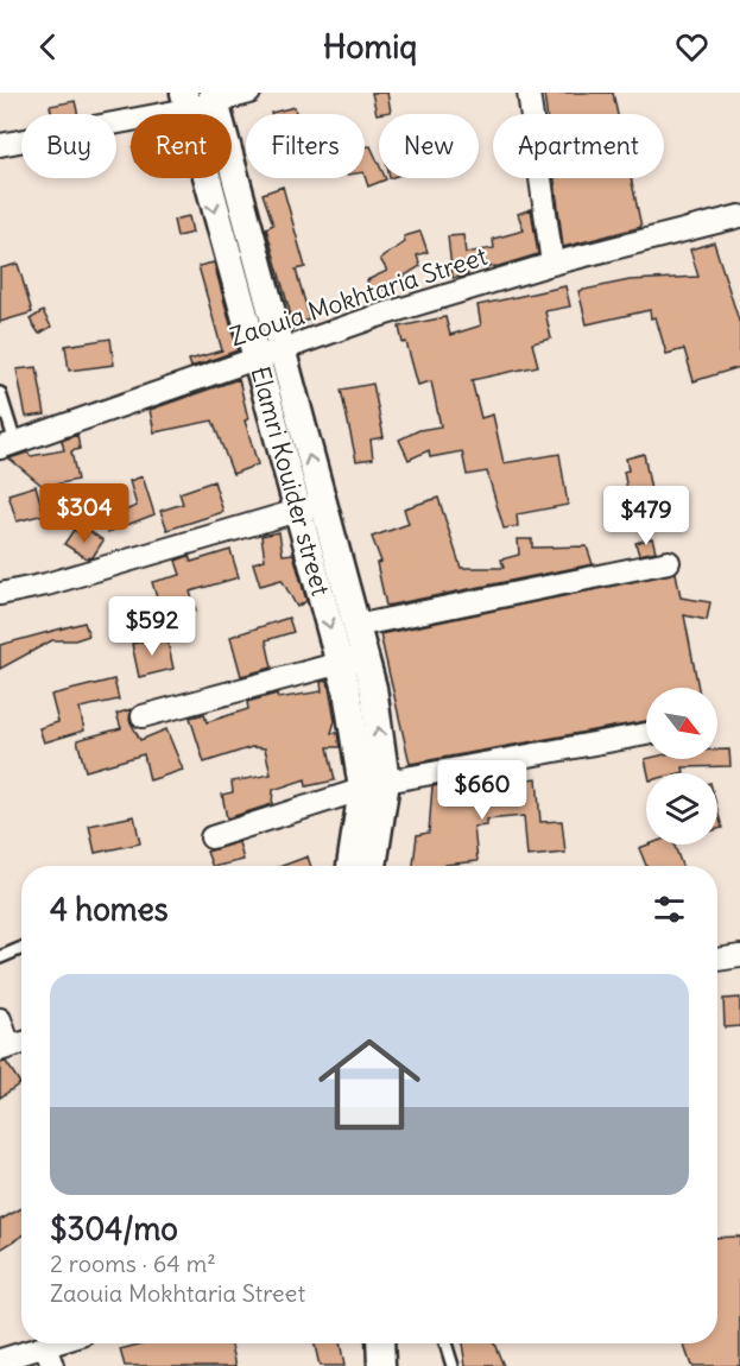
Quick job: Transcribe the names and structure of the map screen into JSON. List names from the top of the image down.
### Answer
{
  "streets": {
    "street": ["Zaouia Mokhtaria Street", "Elamri Kouider street"]
  },
  "crossings": [
    ["Zaouia Mokhtaria Street", "Elamri Kouider street"]
  ],
  "north": "bottom right",
  "page": {
    "header": "Homiq",
    "chip": [
      "Buy",
      "Rent",
      "Filters",
      "New",
      "Apartment"
    ],
    "price": [
      "$304",
      "$479",
      "$592",
      "$660"
    ],
    "heading": "4 homes",
    "list": [
      {
        "name": "$304/mo",
        "note": "2 rooms · 64 m² · Zaouia Mokhtaria Street"
      }
    ]
  }
}
